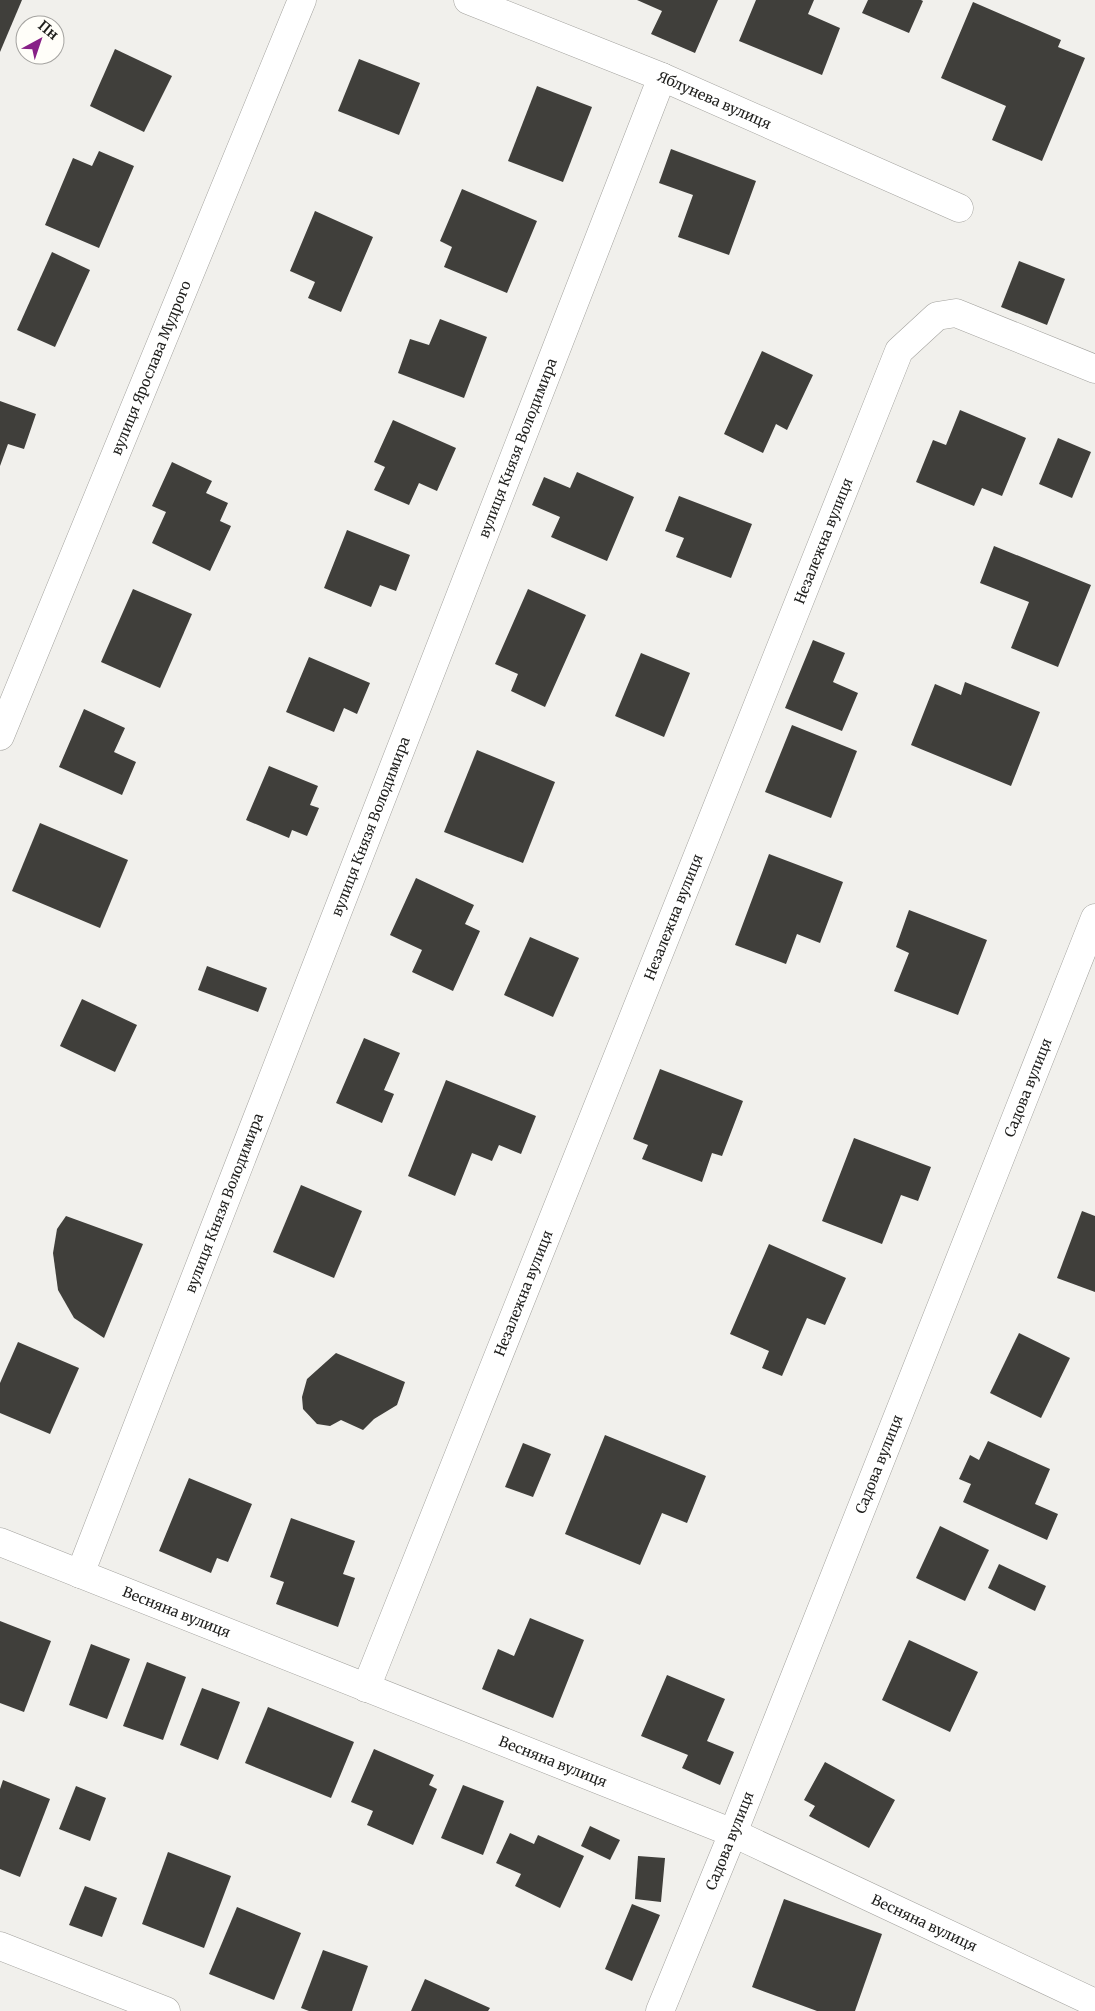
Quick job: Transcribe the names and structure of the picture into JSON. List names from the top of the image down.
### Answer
{
  "streets": {
    "street": [
      "Яблунева вулиця",
      "вулиця Ярослава Мудрого",
      "вулиця Князя Володимира",
      "Незалежна вулиця",
      "Садова вулиця",
      "Весняна вулиця"
    ]
  },
  "crossings": [
    ["Яблунева вулиця", "вулиця Князя Володимира"],
    ["вулиця Князя Володимира", "Весняна вулиця"],
    ["Незалежна вулиця", "Весняна вулиця"],
    ["Садова вулиця", "Весняна вулиця"]
  ],
  "north": "top right"
}
